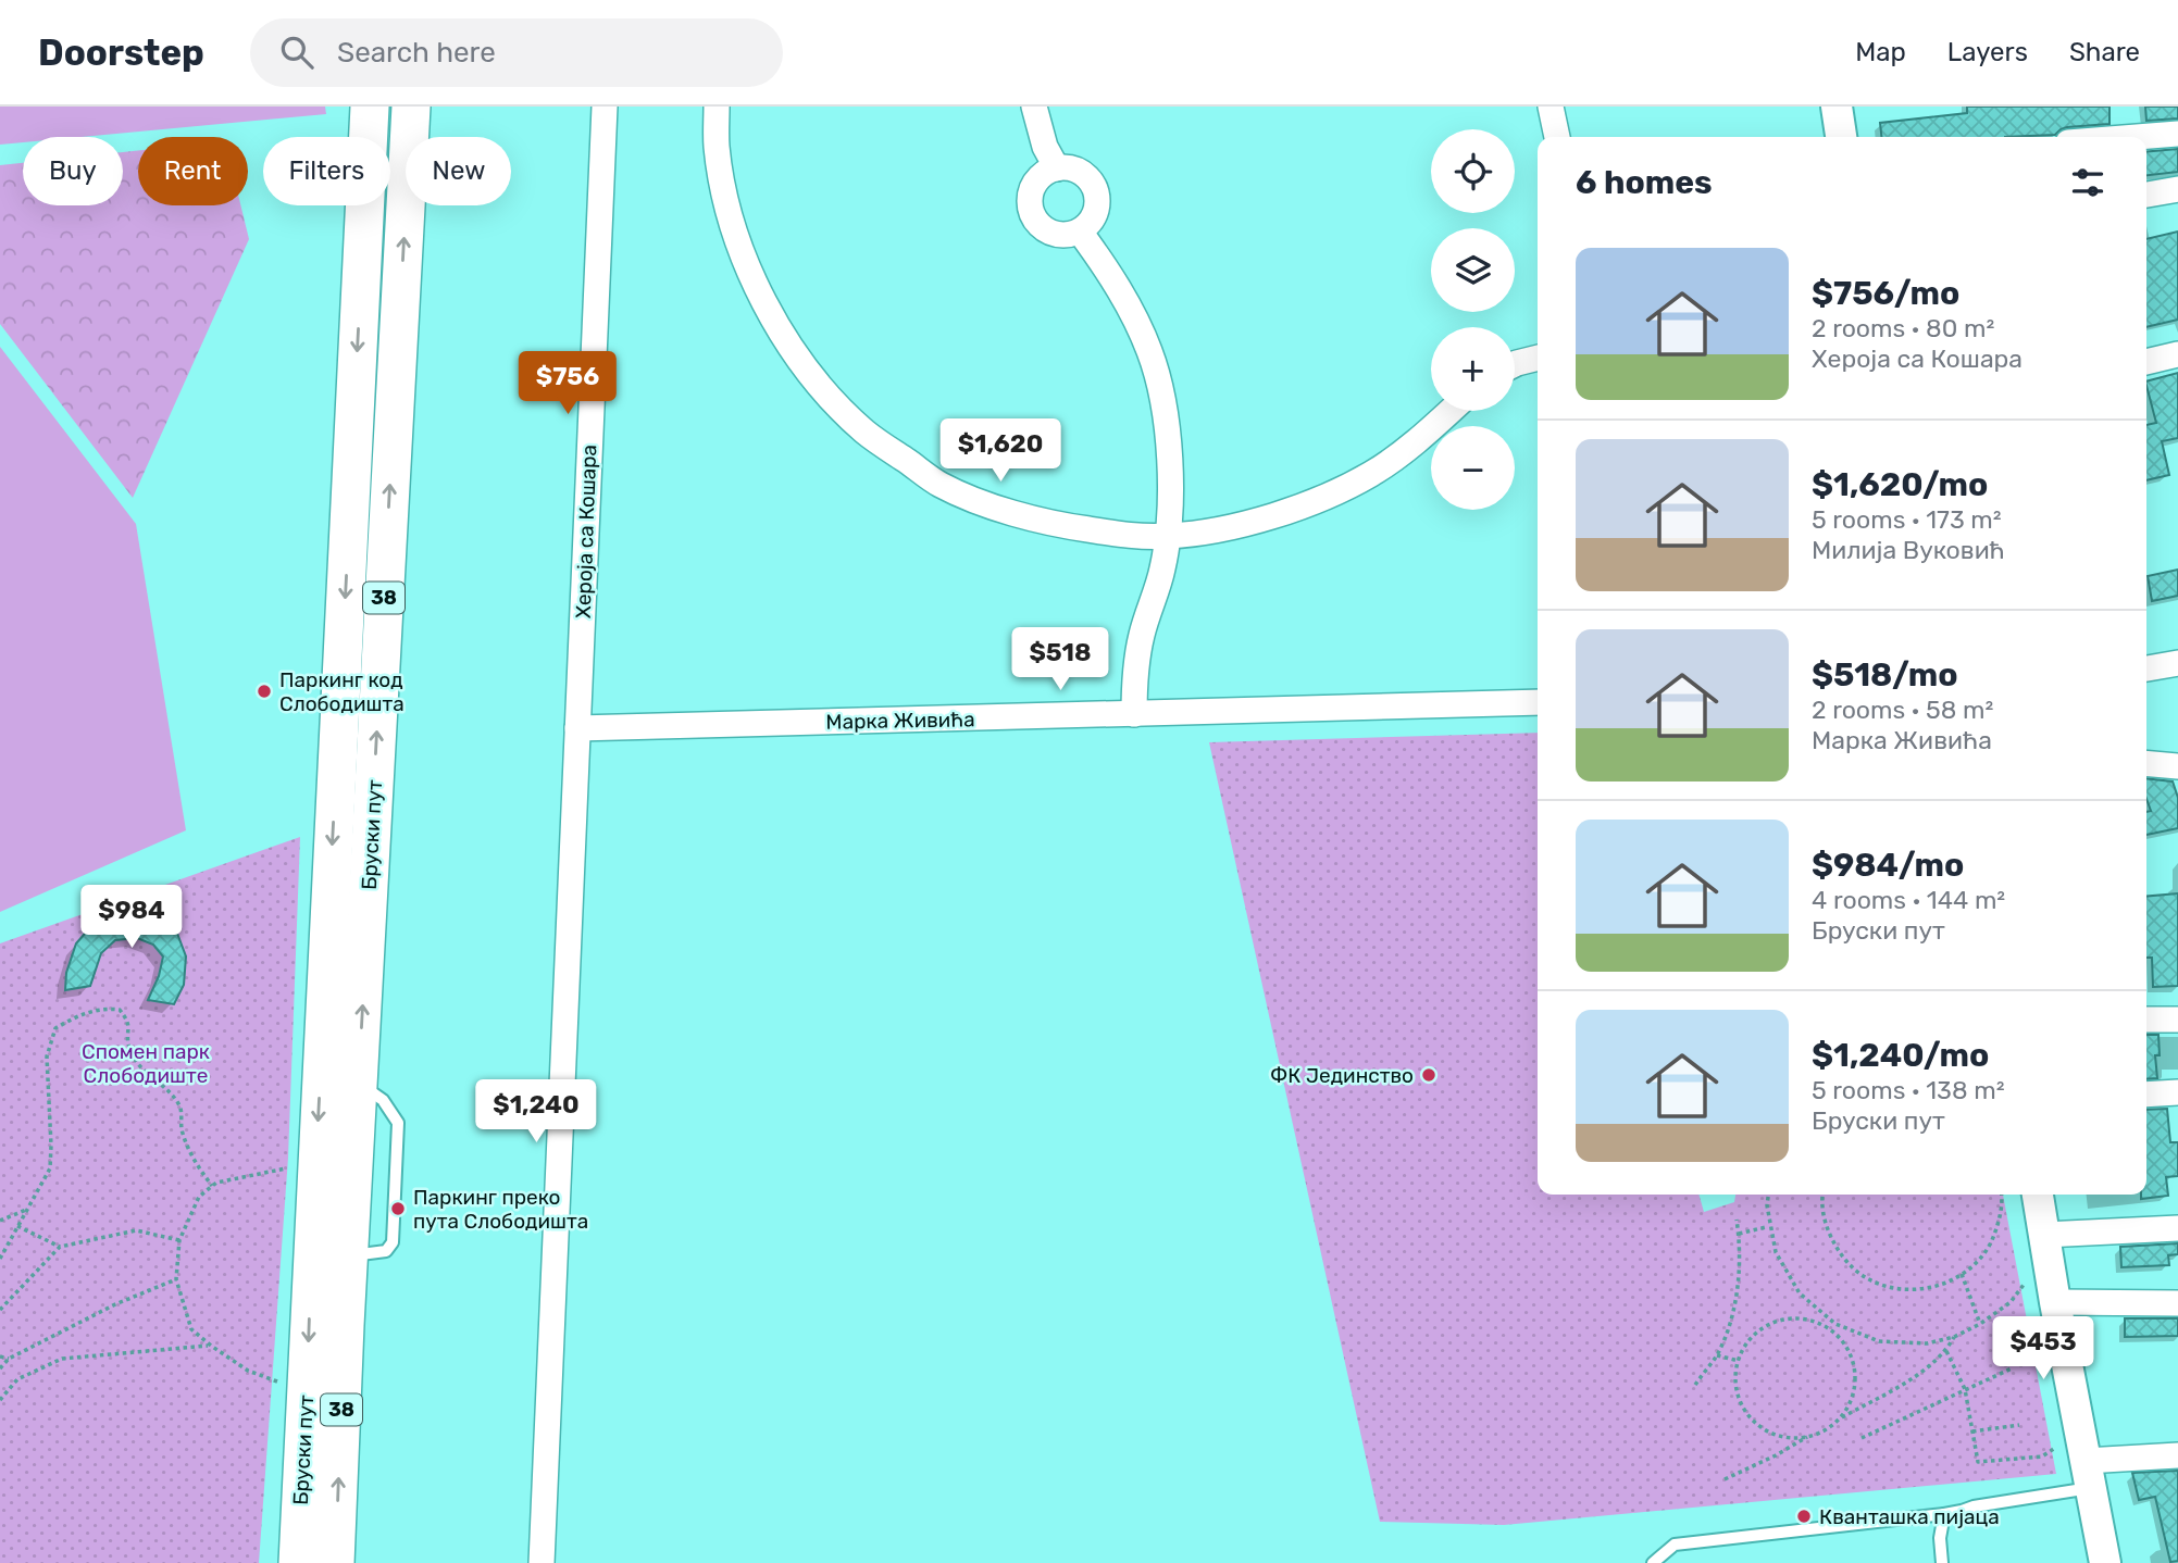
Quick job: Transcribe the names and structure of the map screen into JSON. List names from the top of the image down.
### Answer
{
  "streets": {
    "main road": ["38", "Бруски пут"],
    "street": ["Хероја са Кошара", "Марка Живића"]
  },
  "crossings": [
    ["Хероја са Кошара", "Марка Живића"]
  ],
  "parks": ["Спомен парк Слободиште"],
  "places": [
    "Паркинг код Слободишта",
    "ФК Јединство",
    "Паркинг преко пута Слободишта",
    "Кванташка пијаца"
  ],
  "page": {
    "header": "Doorstep",
    "search": "Search here",
    "nav": ["Map", "Layers", "Share"],
    "map_buttons": ["+", "−"],
    "chip": [
      "Buy",
      "Rent",
      "Filters",
      "New"
    ],
    "heading": "6 homes",
    "list": [
      {
        "name": "$756/mo",
        "note": "2 rooms · 80 m² · Хероја са Кошара"
      },
      {
        "name": "$1,620/mo",
        "note": "5 rooms · 173 m² · Милија Вуковић"
      },
      {
        "name": "$518/mo",
        "note": "2 rooms · 58 m² · Марка Живића"
      },
      {
        "name": "$984/mo",
        "note": "4 rooms · 144 m² · Бруски пут"
      },
      {
        "name": "$1,240/mo",
        "note": "5 rooms · 138 m² · Бруски пут"
      }
    ],
    "price": [
      "$756",
      "$1,620",
      "$518",
      "$984",
      "$1,240",
      "$453"
    ]
  }
}
